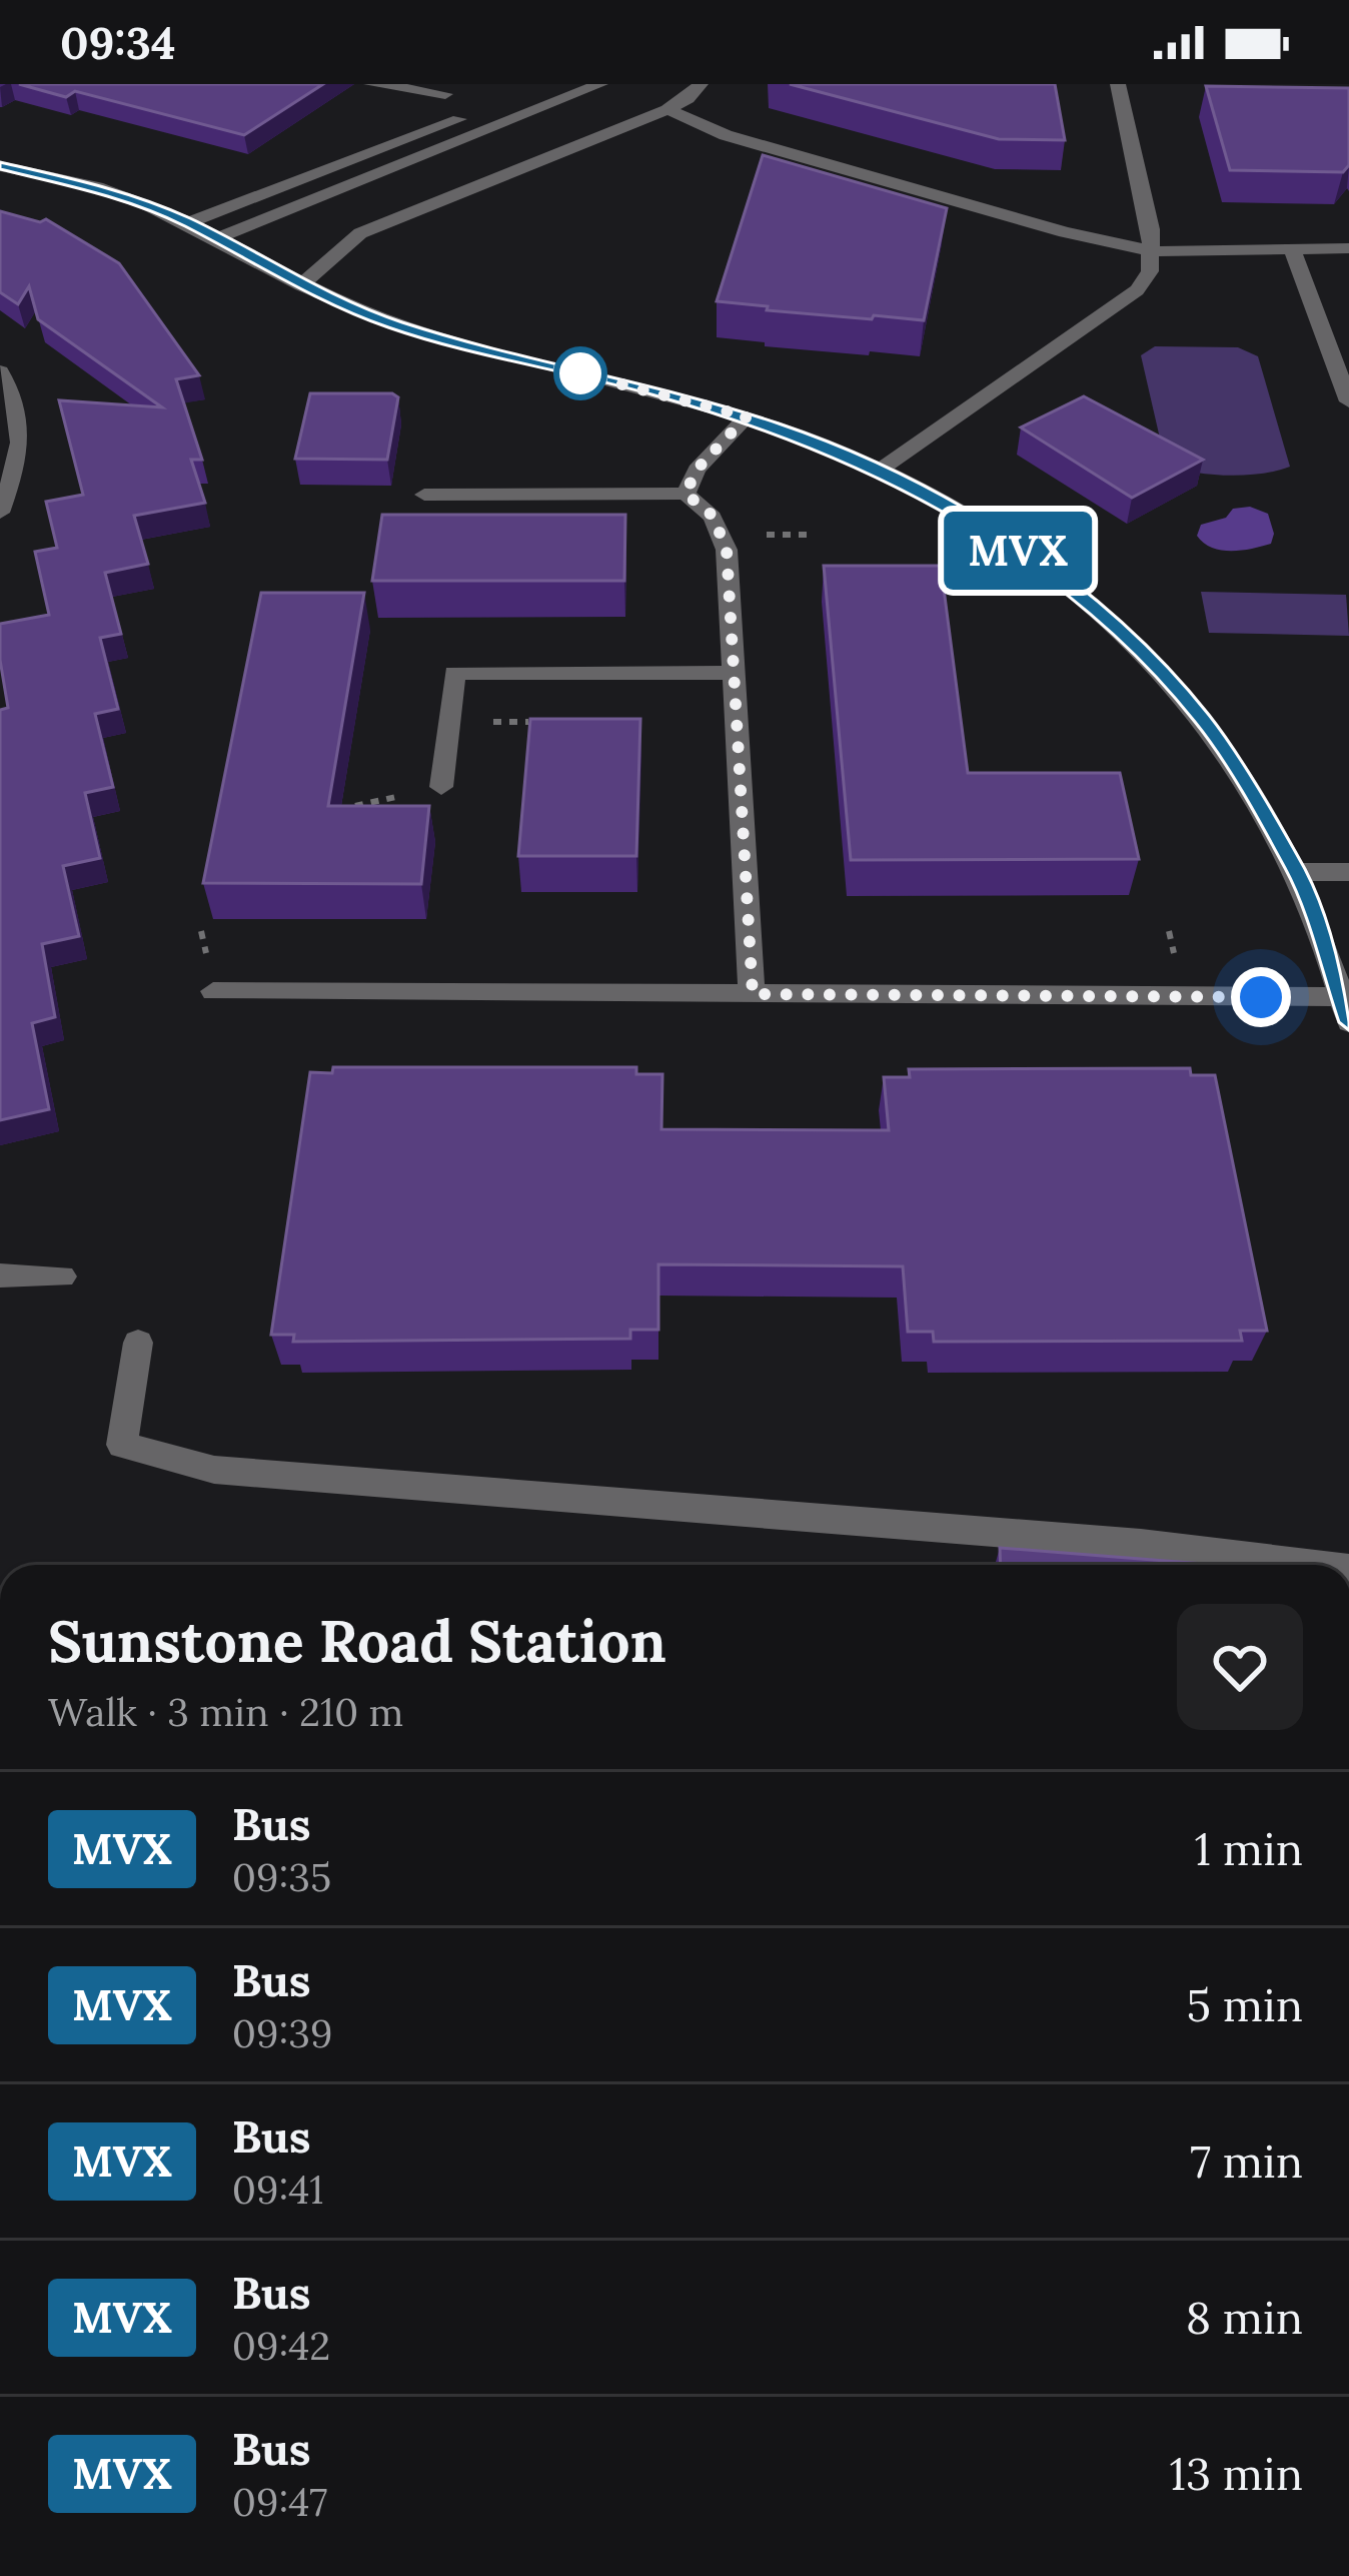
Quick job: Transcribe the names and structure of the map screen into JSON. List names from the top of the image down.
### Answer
{
  "lines": ["bus line MVX"],
  "page": {
    "status": "09:34",
    "on_map": "MVX",
    "heading": ["Sunstone Road Station", "Walk · 3 min · 210 m"],
    "list": [
      {
        "mark": "MVX",
        "name": "Bus",
        "note": "09:35",
        "value": "1 min"
      },
      {
        "mark": "MVX",
        "name": "Bus",
        "note": "09:39",
        "value": "5 min"
      },
      {
        "mark": "MVX",
        "name": "Bus",
        "note": "09:41",
        "value": "7 min"
      },
      {
        "mark": "MVX",
        "name": "Bus",
        "note": "09:42",
        "value": "8 min"
      },
      {
        "mark": "MVX",
        "name": "Bus",
        "note": "09:47",
        "value": "13 min"
      }
    ]
  }
}
